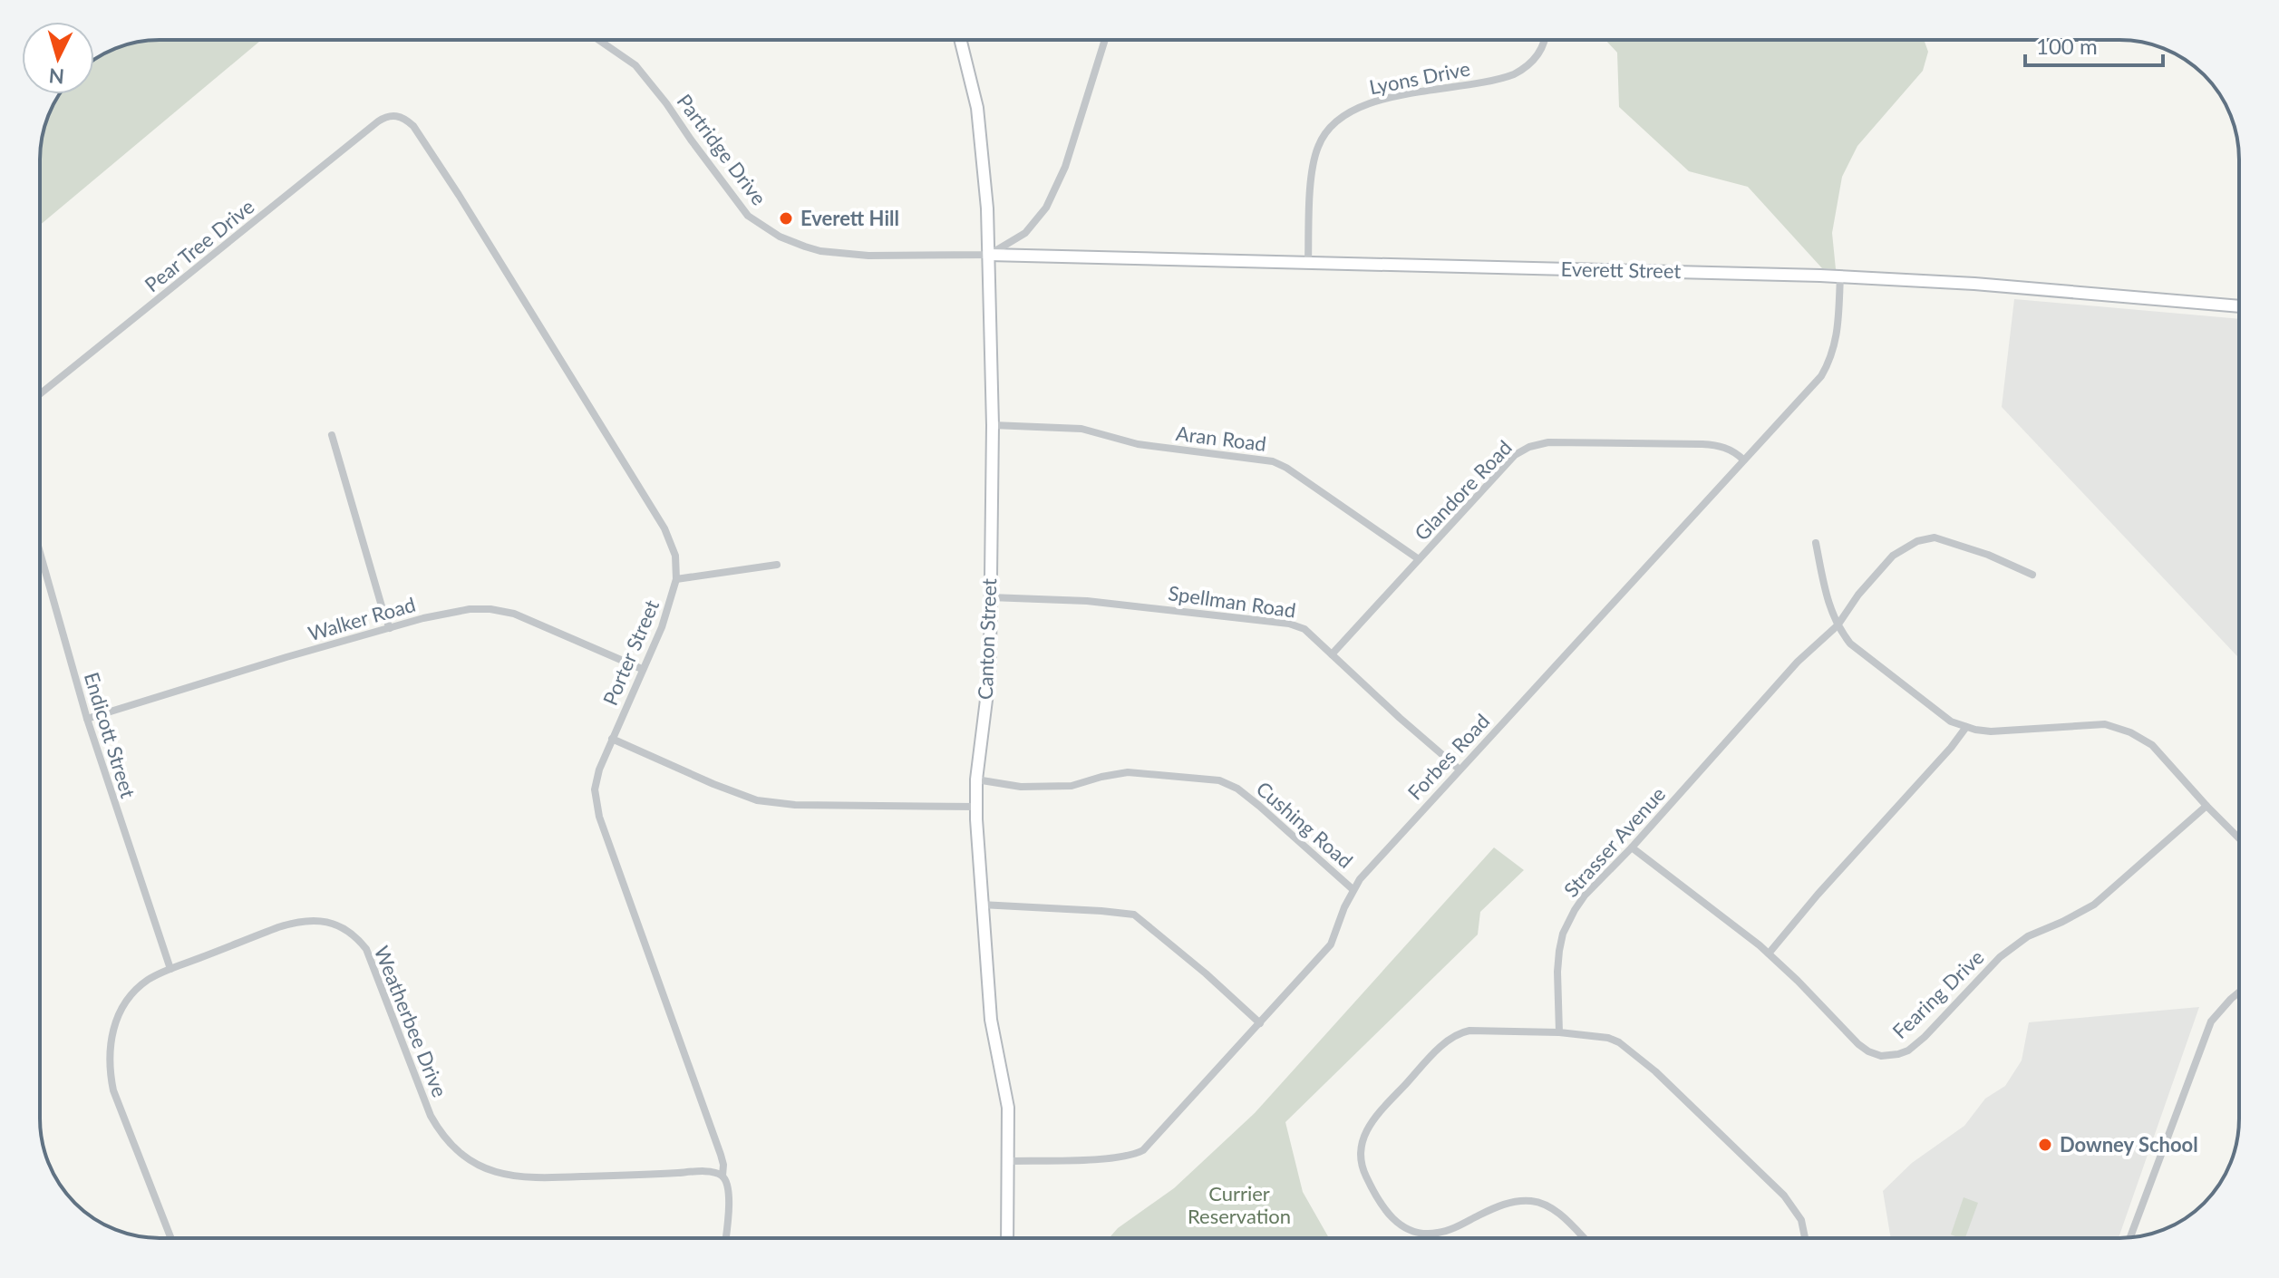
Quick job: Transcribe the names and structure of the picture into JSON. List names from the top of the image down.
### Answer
{
  "streets": {
    "street": [
      "Lyons Drive",
      "Partridge Drive",
      "Pear Tree Drive",
      "Everett Street",
      "Aran Road",
      "Glandore Road",
      "Spellman Road",
      "Walker Road",
      "Canton Street",
      "Porter Street",
      "Endicott Street",
      "Forbes Road",
      "Cushing Road",
      "Strasser Avenue",
      "Fearing Drive",
      "Weatherbee Drive"
    ]
  },
  "crossings": [
    ["Lyons Drive", "Everett Street"],
    ["Partridge Drive", "Everett Street"],
    ["Partridge Drive", "Canton Street"],
    ["Pear Tree Drive", "Porter Street"],
    ["Everett Street", "Canton Street"],
    ["Everett Street", "Forbes Road"],
    ["Aran Road", "Glandore Road"],
    ["Aran Road", "Canton Street"],
    ["Glandore Road", "Spellman Road"],
    ["Glandore Road", "Forbes Road"],
    ["Spellman Road", "Canton Street"],
    ["Spellman Road", "Forbes Road"],
    ["Walker Road", "Porter Street"],
    ["Walker Road", "Endicott Street"],
    ["Canton Street", "Forbes Road"],
    ["Canton Street", "Cushing Road"],
    ["Porter Street", "Weatherbee Drive"],
    ["Endicott Street", "Weatherbee Drive"],
    ["Forbes Road", "Cushing Road"],
    ["Strasser Avenue", "Fearing Drive"]
  ],
  "parks": ["Currier Reservation"],
  "places": ["Everett Hill", "Downey School"],
  "scale_bar": "100 m",
  "north": "bottom"
}
